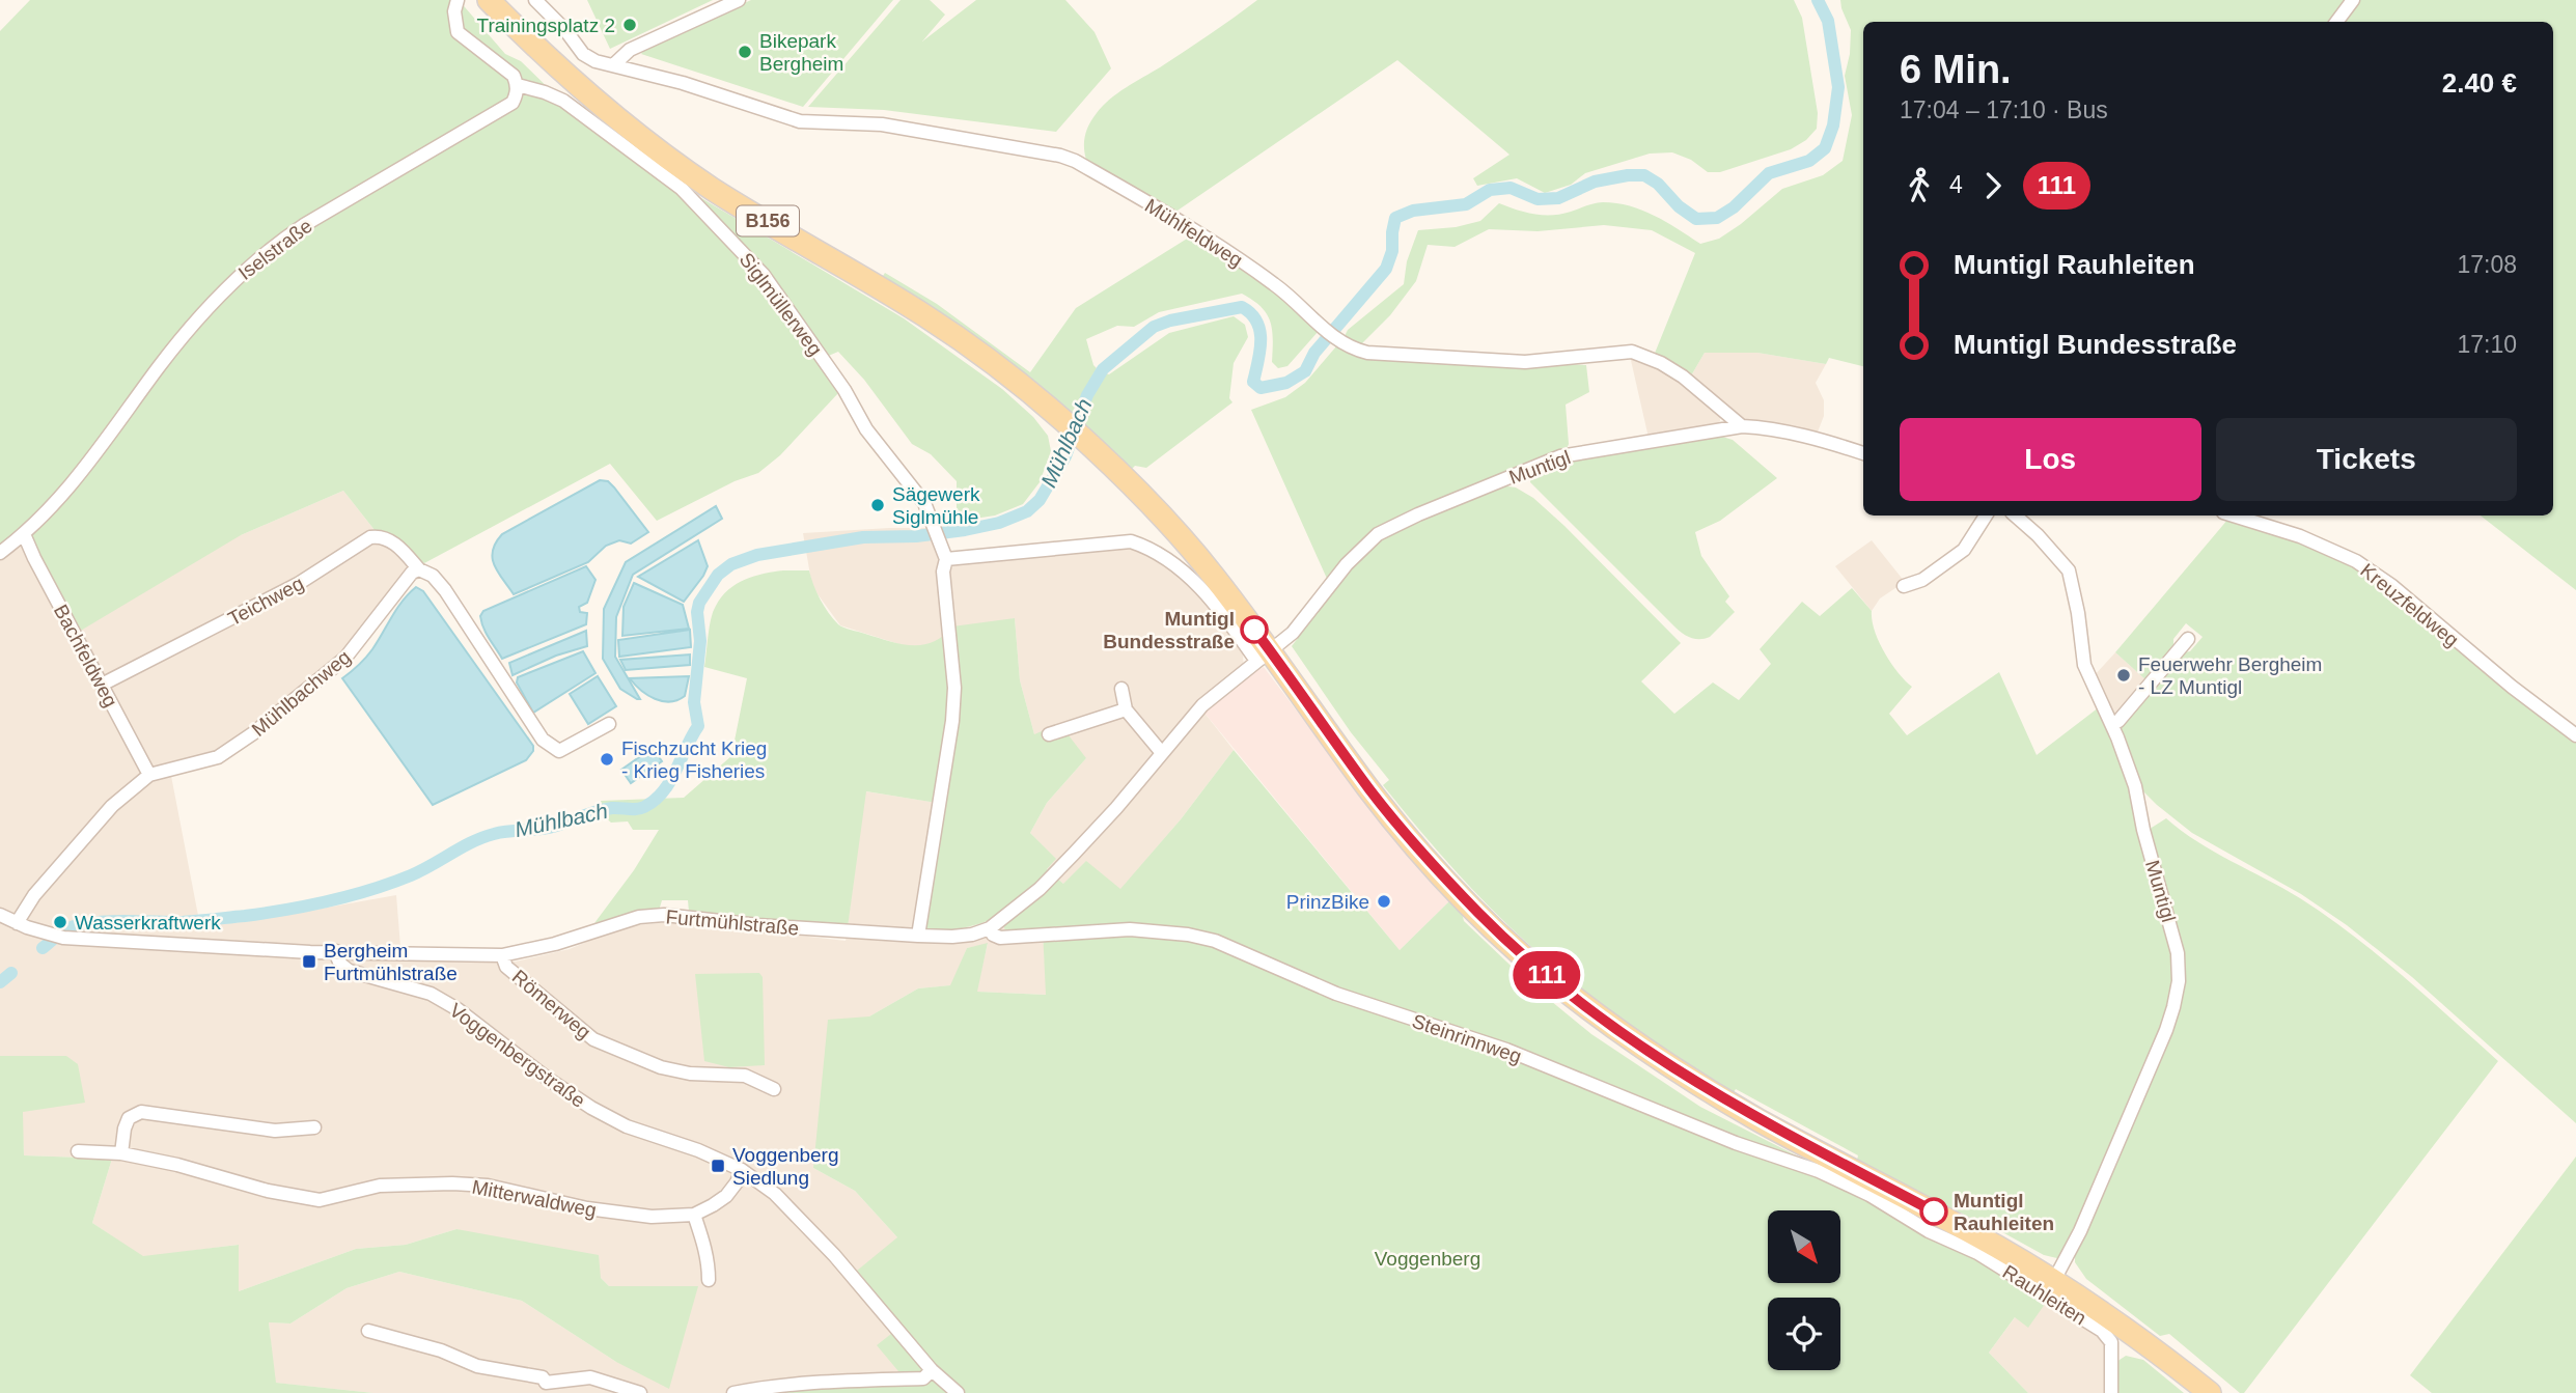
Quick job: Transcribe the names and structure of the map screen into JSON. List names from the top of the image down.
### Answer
{
  "streets": {
    "main road": ["B156"],
    "street": [
      "Mühlfeldweg",
      "Iselstraße",
      "Siglmüllerweg",
      "Muntigl",
      "Teichweg",
      "Kreuzfeldweg",
      "Bachfeldweg",
      "Mühlbachweg",
      "Furtmühlstraße",
      "Römerweg",
      "Steinrinnweg",
      "Voggenbergstraße",
      "Mitterwaldweg",
      "Rauhleiten"
    ]
  },
  "crossings": [
    ["B156", "Muntigl"],
    ["B156", "Furtmühlstraße"],
    ["Mühlfeldweg", "Muntigl"],
    ["Iselstraße", "Siglmüllerweg"],
    ["Iselstraße", "Bachfeldweg"],
    ["Siglmüllerweg", "Furtmühlstraße"],
    ["Muntigl", "Furtmühlstraße"],
    ["Teichweg", "Bachfeldweg"],
    ["Teichweg", "Mühlbachweg"],
    ["Bachfeldweg", "Mühlbachweg"],
    ["Mühlbachweg", "Furtmühlstraße"],
    ["Furtmühlstraße", "Römerweg"],
    ["Furtmühlstraße", "Steinrinnweg"],
    ["Furtmühlstraße", "Voggenbergstraße"],
    ["Steinrinnweg", "Rauhleiten"],
    ["Voggenbergstraße", "Mitterwaldweg"]
  ],
  "water": ["Mühlbach"],
  "parks": ["Voggenberg"],
  "places": {
    "other": [
      "Trainingsplatz 2",
      "Bikepark Bergheim",
      "Sägewerk Siglmühle",
      "Muntigl Bundesstraße",
      "Feuerwehr Bergheim - LZ Muntigl",
      "Fischzucht Krieg - Krieg Fisheries",
      "PrinzBike",
      "Wasserkraftwerk",
      "Muntigl Rauhleiten"
    ],
    "transit": ["Bergheim Furtmühlstraße", "Voggenberg Siedlung"]
  },
  "lines": ["bus line 111"],
  "north": "bottom right",
  "page": {
    "on_map": "111",
    "heading": ["6 Min.", "17:04 – 17:10 · Bus", "2.40 €"],
    "legs": ["4", "111"],
    "list": [
      {
        "name": "Muntigl Rauhleiten",
        "value": "17:08"
      },
      {
        "name": "Muntigl Bundesstraße",
        "value": "17:10"
      }
    ],
    "buttons": ["Los", "Tickets"]
  }
}
